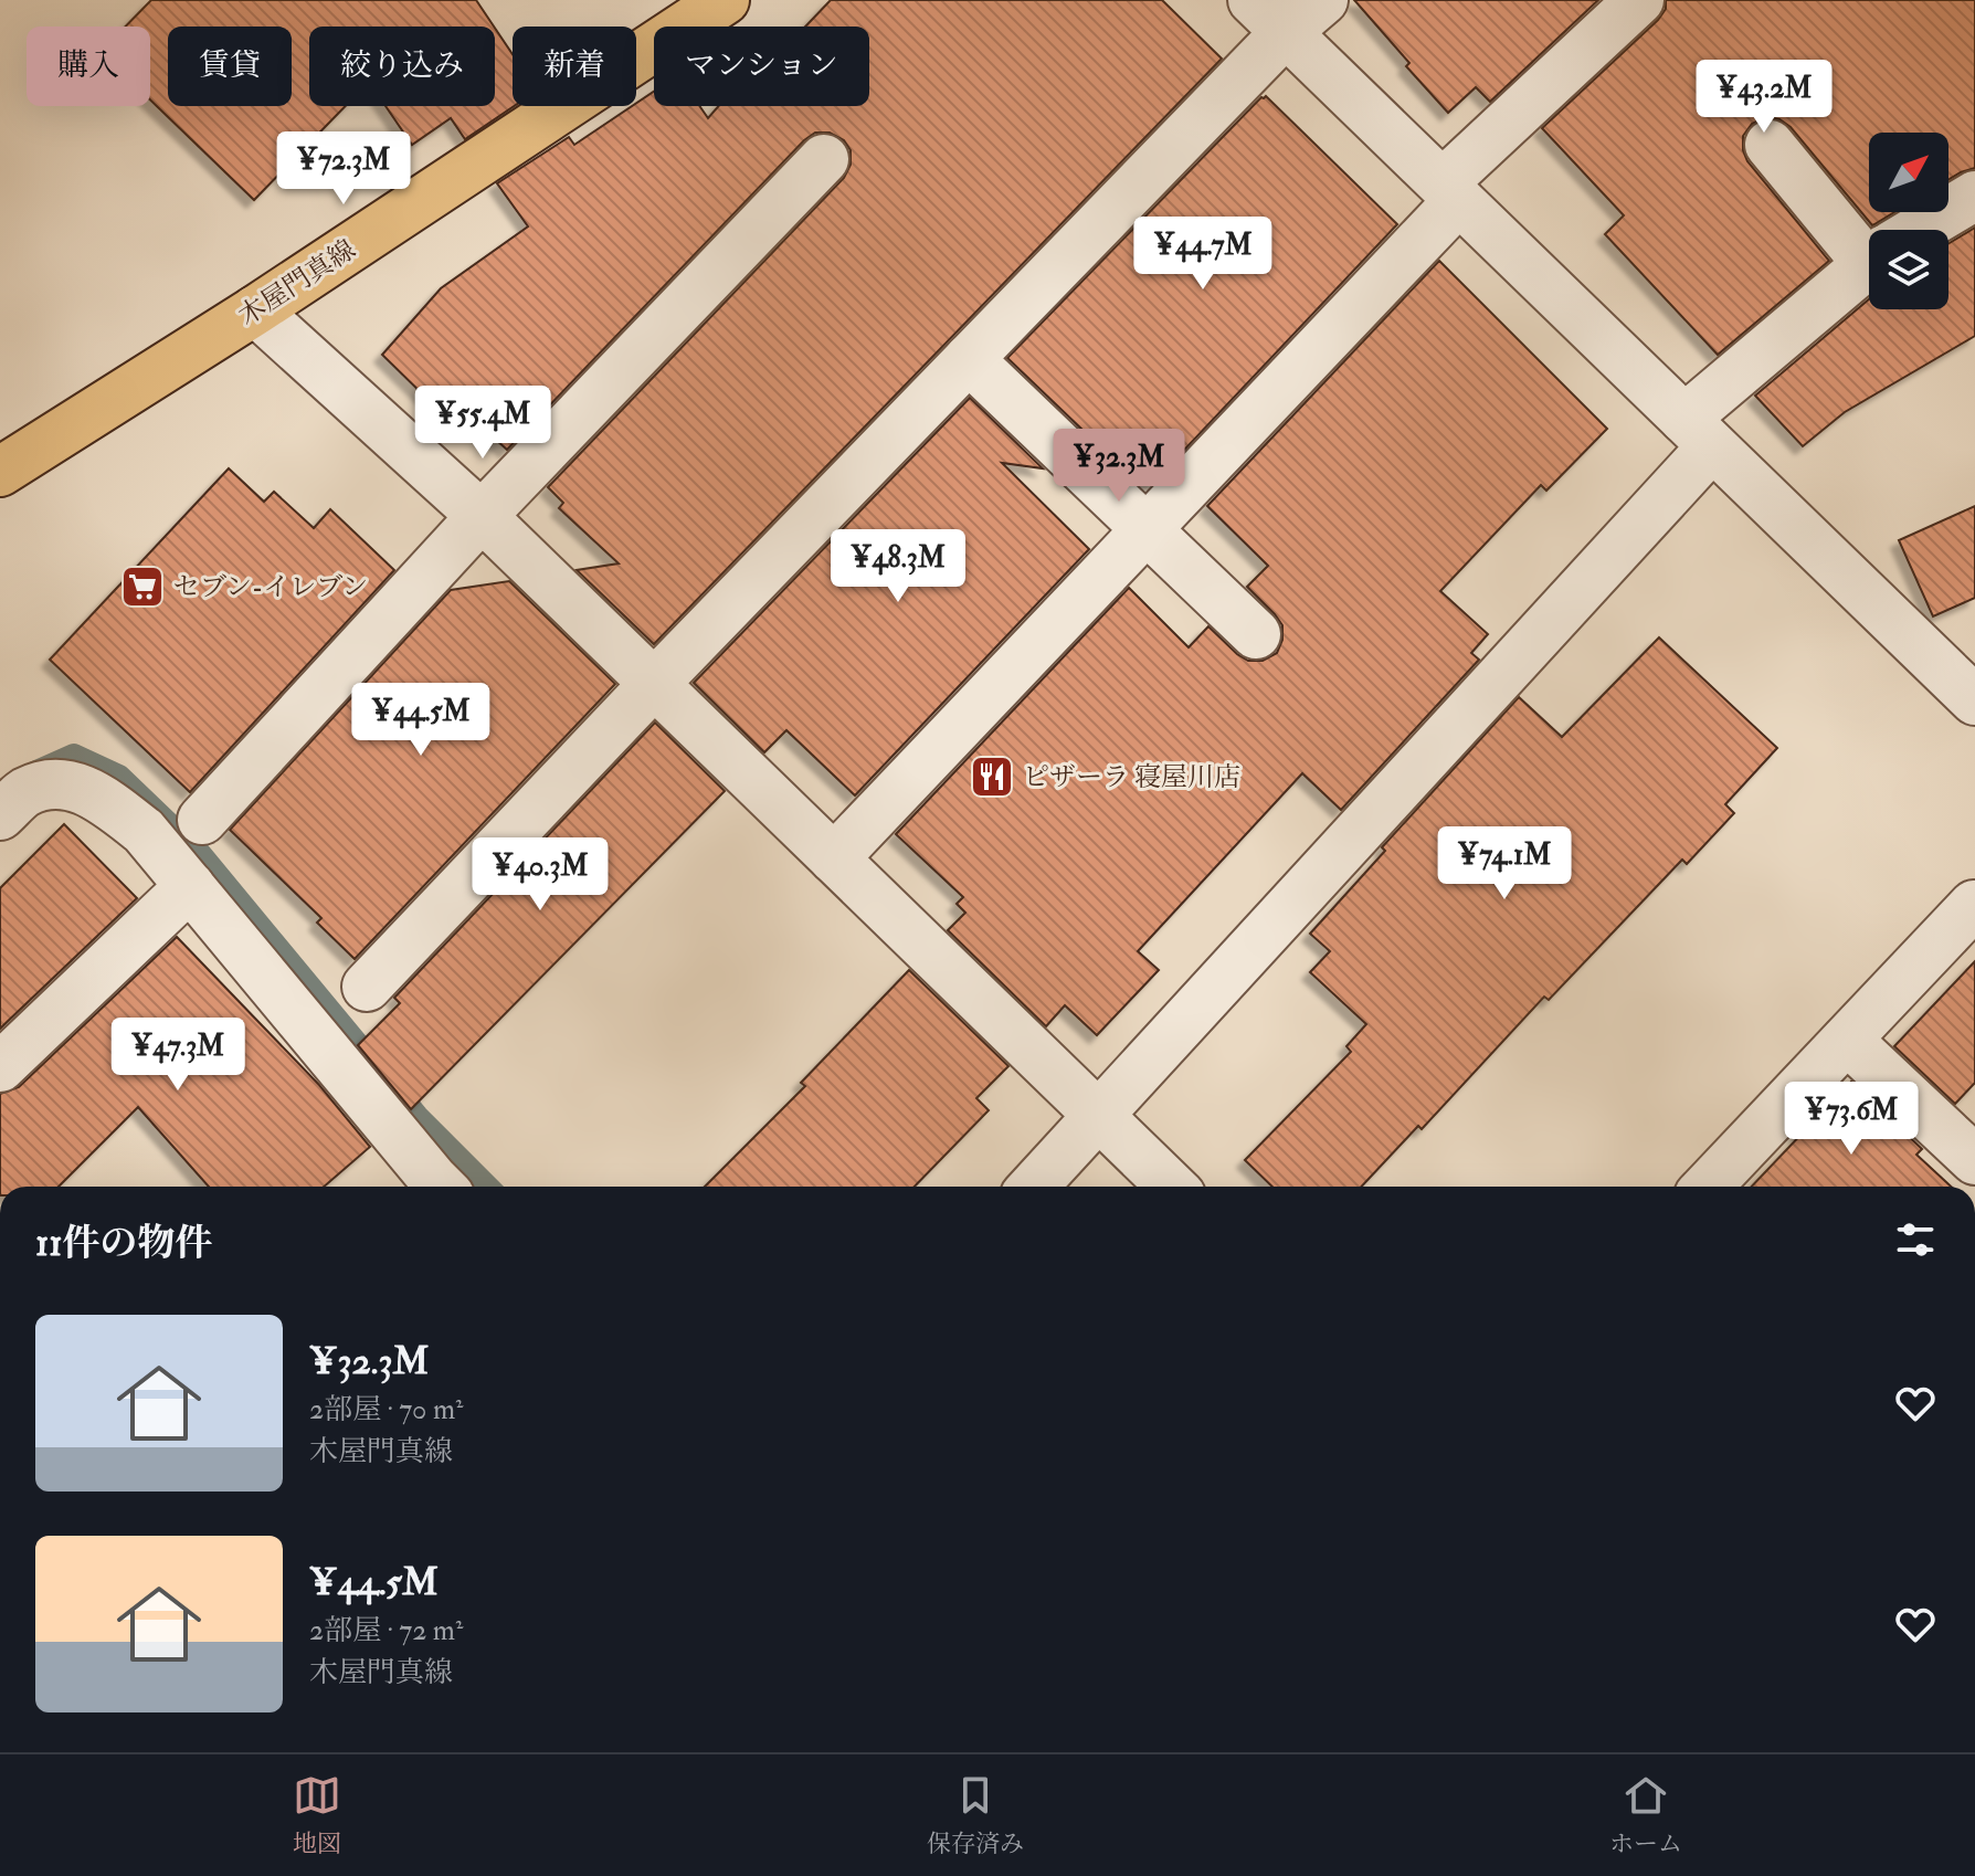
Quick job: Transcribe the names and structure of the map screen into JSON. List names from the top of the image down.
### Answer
{
  "streets": {
    "main road": ["木屋門真線"]
  },
  "places": {
    "supermarket": ["セブン-イレブン"],
    "restaurant": ["ピザーラ 寝屋川店"]
  },
  "north": "top right",
  "page": {
    "chip": [
      "購入",
      "賃貸",
      "絞り込み",
      "新着",
      "マンション"
    ],
    "price": [
      "¥43.2M",
      "¥72.3M",
      "¥44.7M",
      "¥55.4M",
      "¥32.3M",
      "¥48.3M",
      "¥44.5M",
      "¥74.1M",
      "¥40.3M",
      "¥47.3M",
      "¥73.6M"
    ],
    "heading": "11件の物件",
    "list": [
      {
        "name": "¥32.3M",
        "note": "2部屋 · 70 m² · 木屋門真線"
      },
      {
        "name": "¥44.5M",
        "note": "2部屋 · 72 m² · 木屋門真線"
      }
    ],
    "tabs": ["地図", "保存済み", "ホーム"]
  }
}
